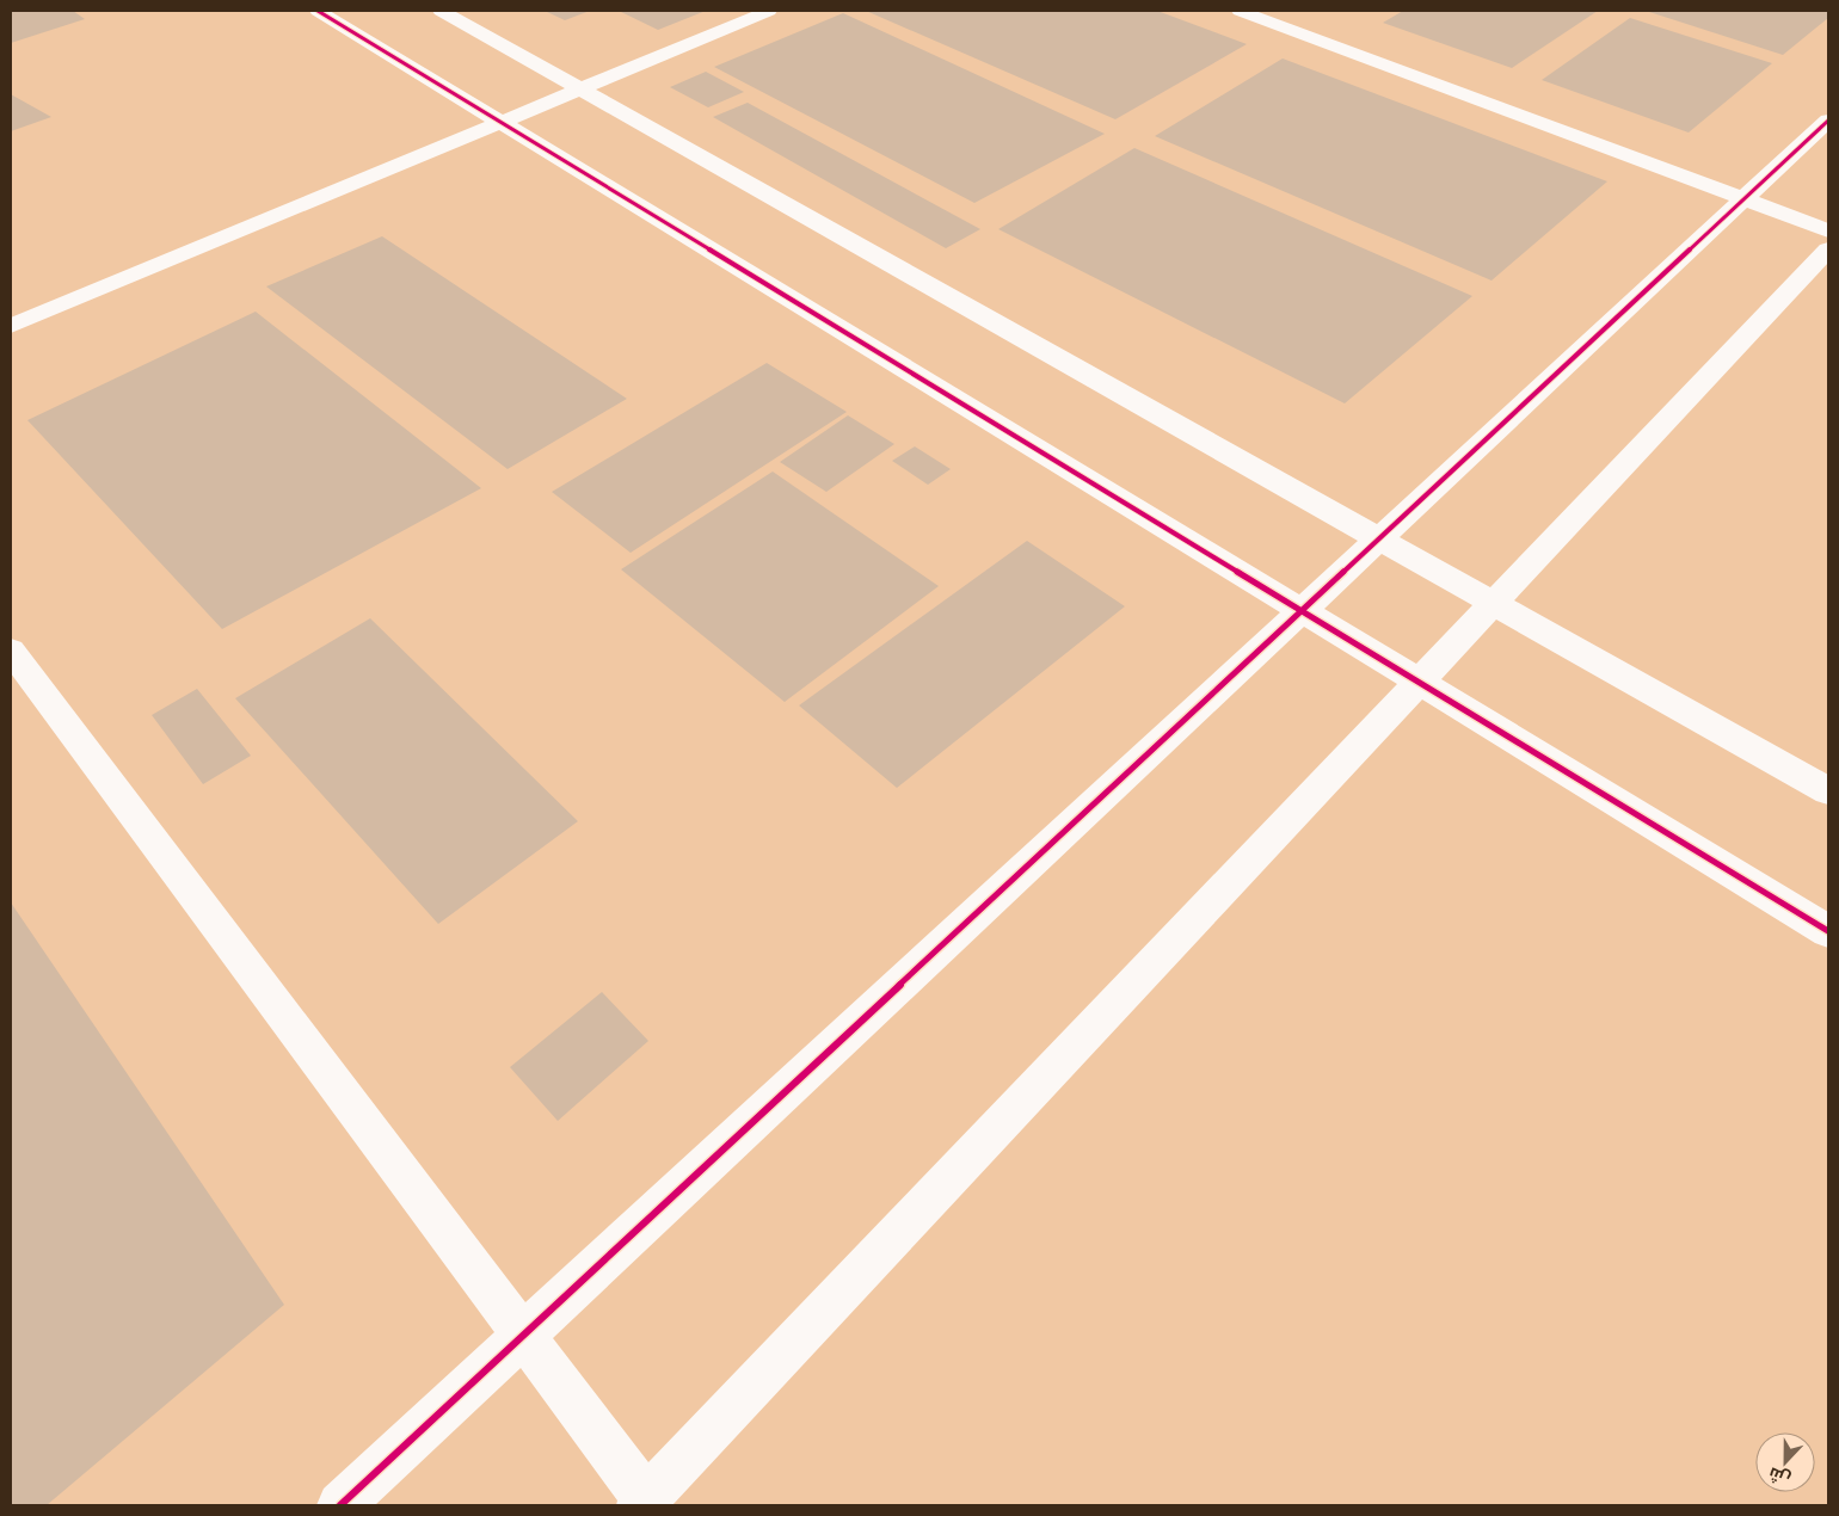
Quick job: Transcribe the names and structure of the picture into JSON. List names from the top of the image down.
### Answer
{
  "north": "bottom"
}
